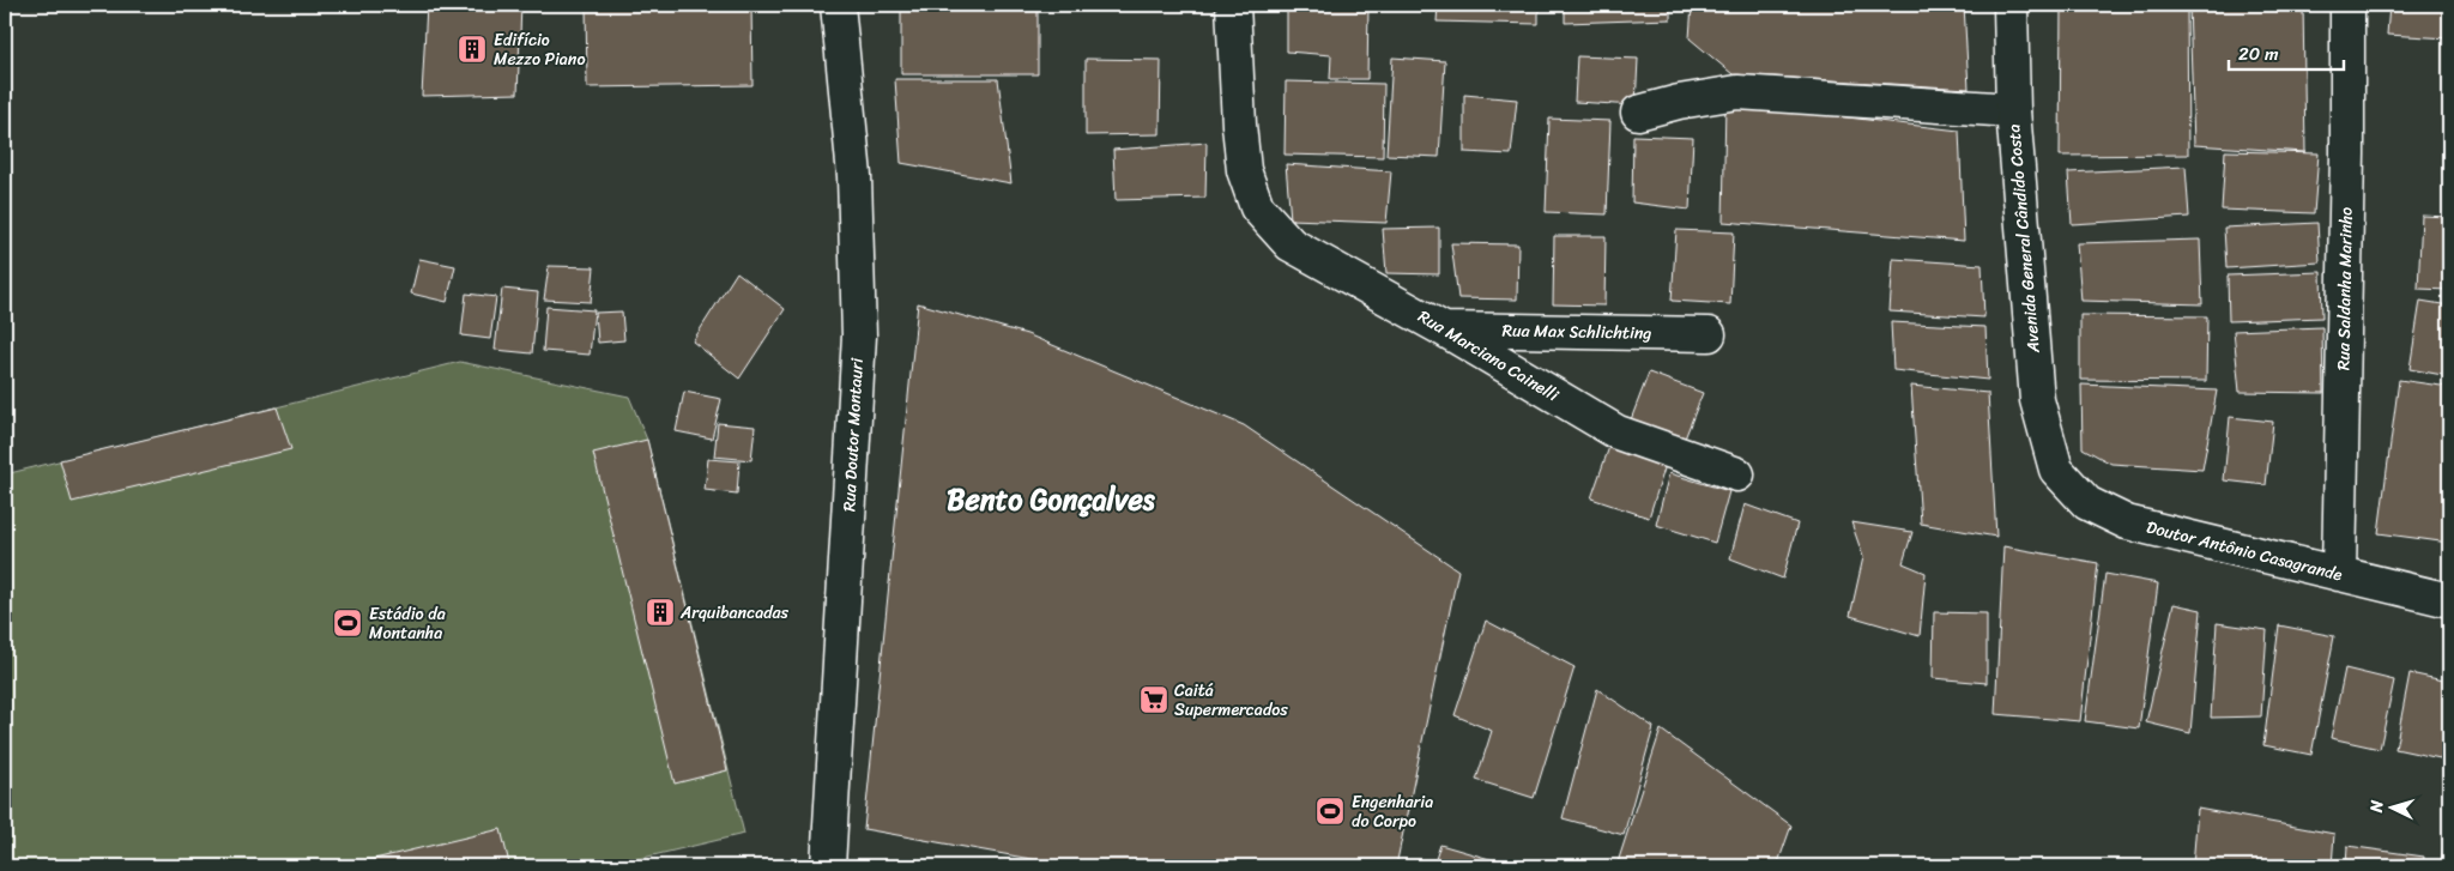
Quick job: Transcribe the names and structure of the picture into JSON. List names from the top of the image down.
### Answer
{
  "streets": {
    "main road": [
      "Avenida General Cândido Costa",
      "Rua Saldanha Marinho",
      "Rua Max Schlichting",
      "Rua Marciano Cainelli",
      "Rua Doutor Montauri",
      "Doutor Antônio Casagrande"
    ]
  },
  "crossings": [
    ["Avenida General Cândido Costa", "Doutor Antônio Casagrande"],
    ["Rua Saldanha Marinho", "Doutor Antônio Casagrande"],
    ["Rua Max Schlichting", "Rua Marciano Cainelli"]
  ],
  "districts": ["Bento Gonçalves"],
  "places": {
    "building": ["Edifício Mezzo Piano", "Arquibancadas"],
    "sports": ["Estádio da Montanha", "Engenharia do Corpo"],
    "supermarket": ["Caitá Supermercados"]
  },
  "scale_bar": "20 m",
  "north": "left"
}
